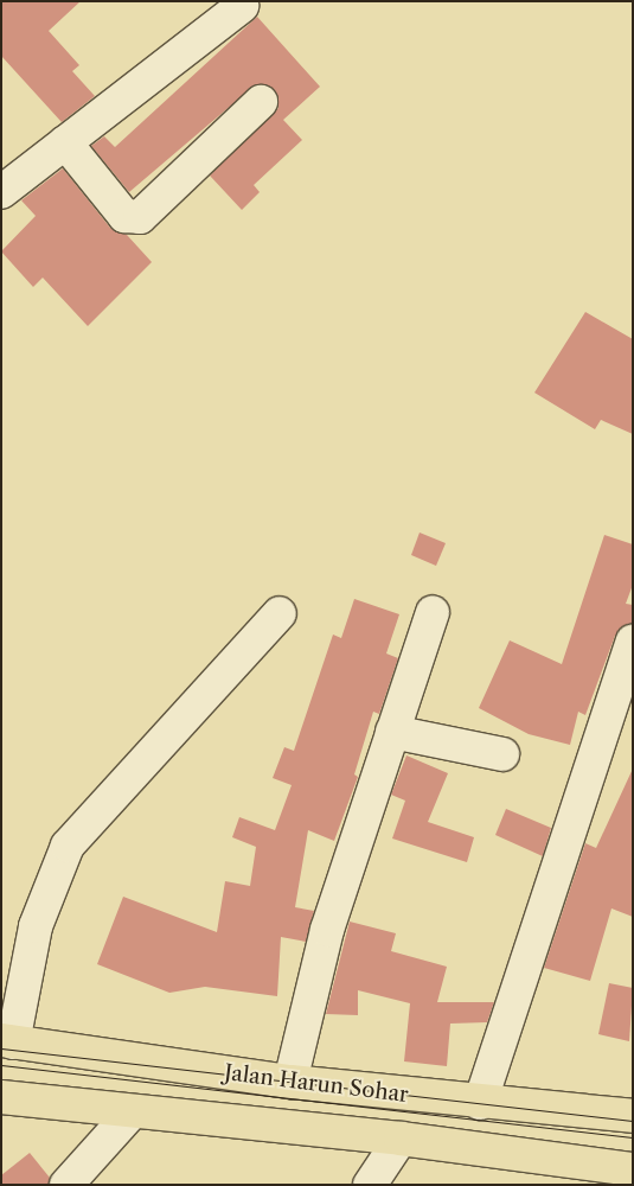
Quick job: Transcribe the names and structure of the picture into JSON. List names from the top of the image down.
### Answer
{
  "streets": {
    "highway": ["Jalan Harun Sohar"]
  }
}
